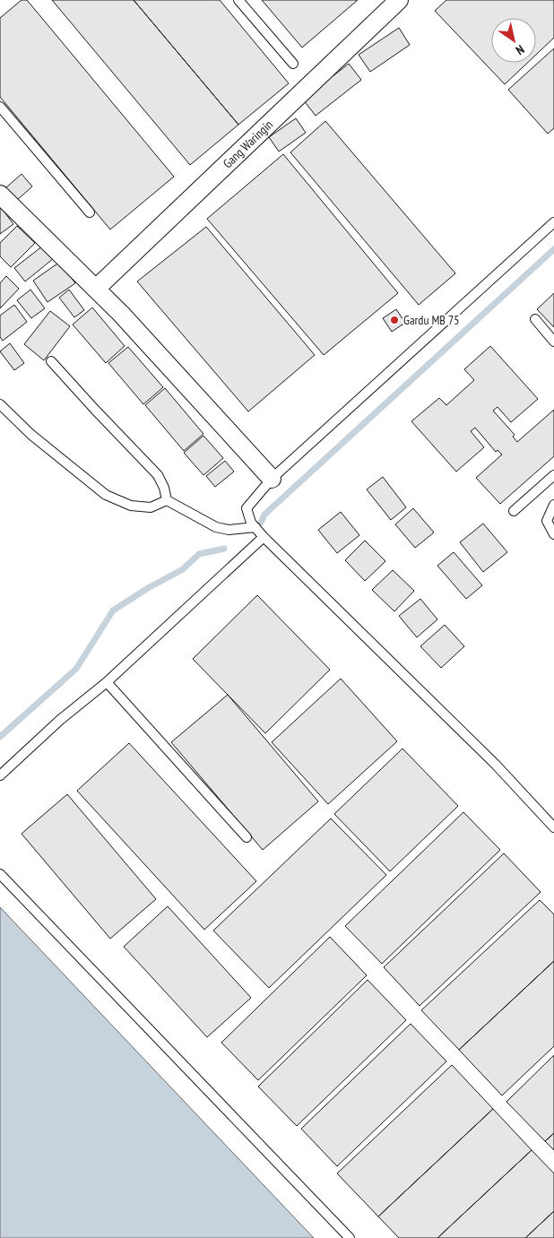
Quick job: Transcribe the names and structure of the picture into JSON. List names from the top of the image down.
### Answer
{
  "streets": {
    "street": ["Gang Waringin"]
  },
  "places": ["Gardu MB 75"],
  "north": "bottom right"
}
